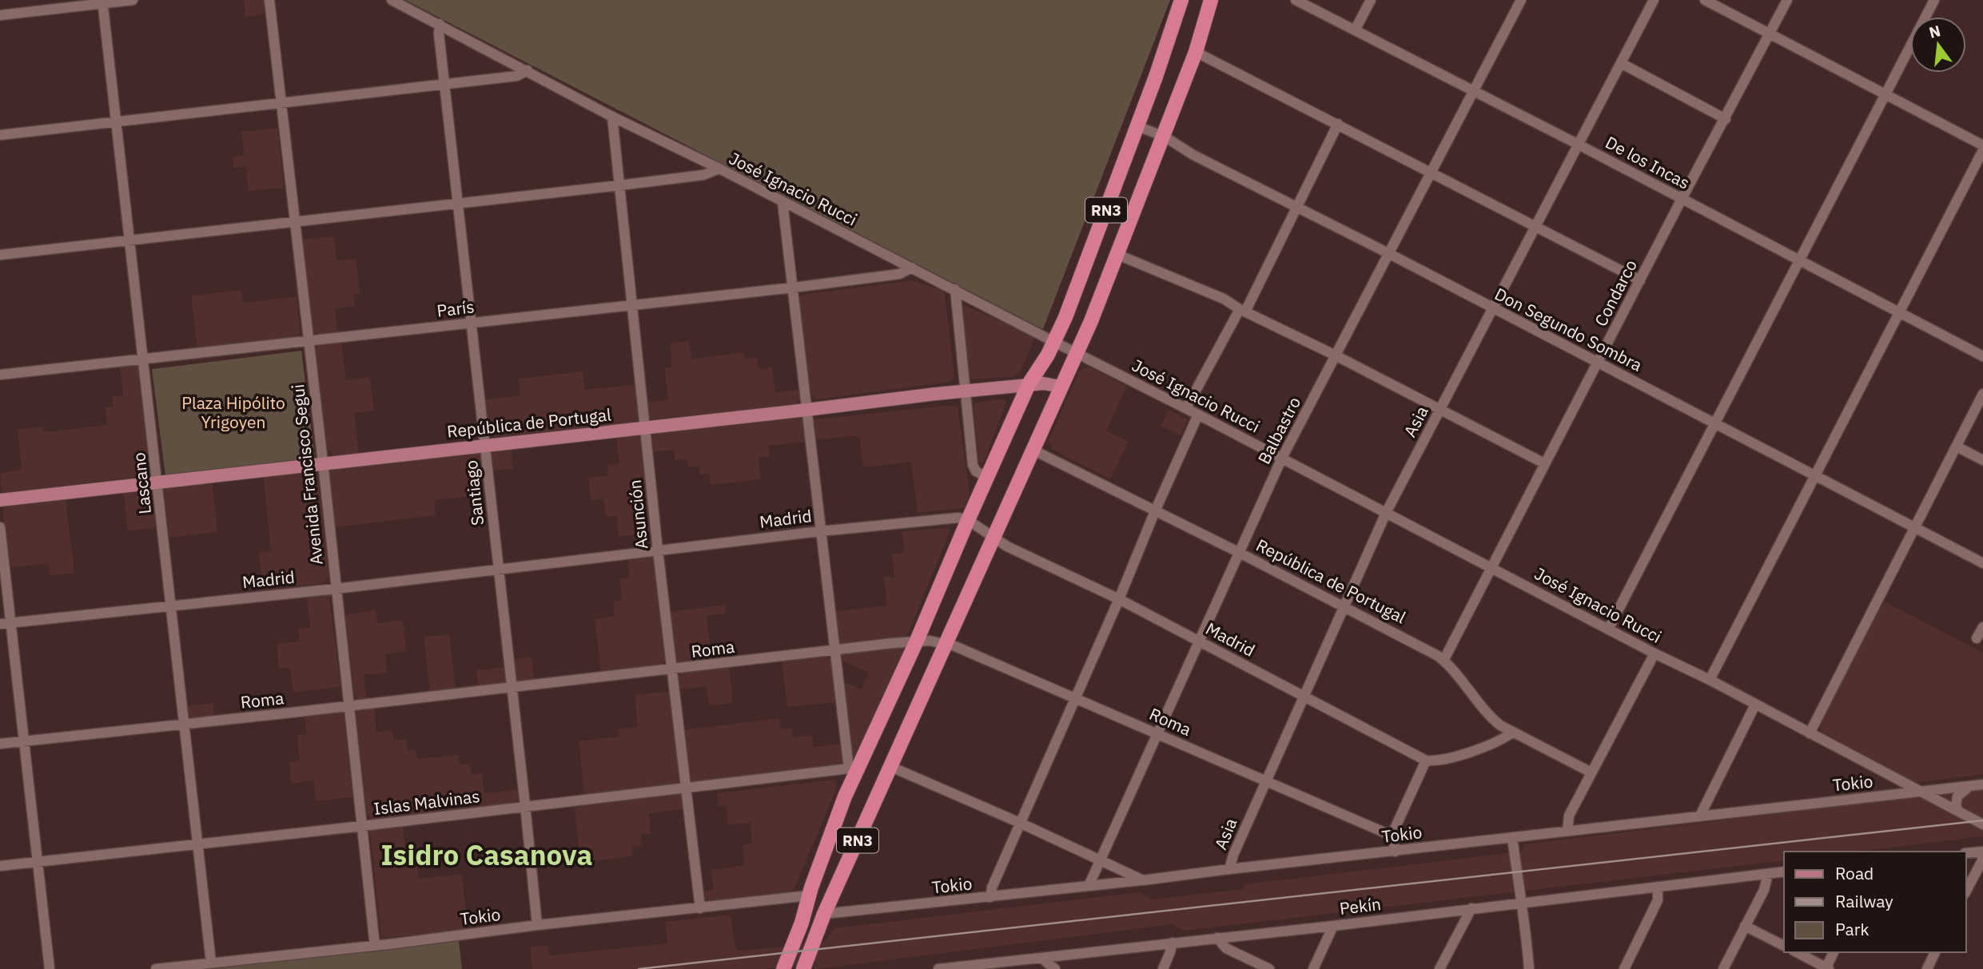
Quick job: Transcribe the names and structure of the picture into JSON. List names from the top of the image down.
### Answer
{
  "streets": {
    "highway": ["RN3"],
    "main road": ["República de Portugal"],
    "street": [
      "De los Incas",
      "José Ignacio Rucci",
      "Condarco",
      "París",
      "Don Segundo Sombra",
      "Asia",
      "Balbastro",
      "Avenida Francisco Segui",
      "Lascano",
      "Santiago",
      "Asunción",
      "Madrid",
      "Roma",
      "Tokio",
      "Islas Malvinas",
      "Pekín"
    ]
  },
  "crossings": [
    ["De los Incas", "Condarco"],
    ["De los Incas", "Asia"],
    ["De los Incas", "Balbastro"],
    ["José Ignacio Rucci", "RN3"],
    ["José Ignacio Rucci", "Condarco"],
    ["José Ignacio Rucci", "París"],
    ["José Ignacio Rucci", "Asia"],
    ["José Ignacio Rucci", "Balbastro"],
    ["José Ignacio Rucci", "Santiago"],
    ["José Ignacio Rucci", "Asunción"],
    ["José Ignacio Rucci", "Tokio"],
    ["RN3", "Don Segundo Sombra"],
    ["RN3", "República de Portugal"],
    ["RN3", "Madrid"],
    ["RN3", "Roma"],
    ["RN3", "Tokio"],
    ["RN3", "Islas Malvinas"],
    ["Condarco", "Don Segundo Sombra"],
    ["Condarco", "República de Portugal"],
    ["París", "Avenida Francisco Segui"],
    ["París", "Lascano"],
    ["París", "Santiago"],
    ["París", "Asunción"],
    ["Don Segundo Sombra", "Asia"],
    ["Don Segundo Sombra", "Balbastro"],
    ["Asia", "República de Portugal"],
    ["Asia", "Madrid"],
    ["Asia", "Roma"],
    ["Asia", "Tokio"],
    ["República de Portugal", "Balbastro"],
    ["República de Portugal", "Avenida Francisco Segui"],
    ["República de Portugal", "Lascano"],
    ["República de Portugal", "Santiago"],
    ["República de Portugal", "Asunción"],
    ["Balbastro", "Madrid"],
    ["Balbastro", "Roma"],
    ["Balbastro", "Tokio"],
    ["Avenida Francisco Segui", "Madrid"],
    ["Avenida Francisco Segui", "Roma"],
    ["Avenida Francisco Segui", "Tokio"],
    ["Avenida Francisco Segui", "Islas Malvinas"],
    ["Lascano", "Madrid"],
    ["Lascano", "Roma"],
    ["Lascano", "Tokio"],
    ["Lascano", "Islas Malvinas"],
    ["Santiago", "Madrid"],
    ["Santiago", "Roma"],
    ["Santiago", "Tokio"],
    ["Santiago", "Islas Malvinas"],
    ["Asunción", "Madrid"],
    ["Asunción", "Roma"],
    ["Asunción", "Tokio"],
    ["Asunción", "Islas Malvinas"]
  ],
  "districts": ["Isidro Casanova"],
  "parks": ["Plaza Hipólito Yrigoyen"],
  "legend": ["Road", "Railway", "Park"],
  "north": "top"
}
